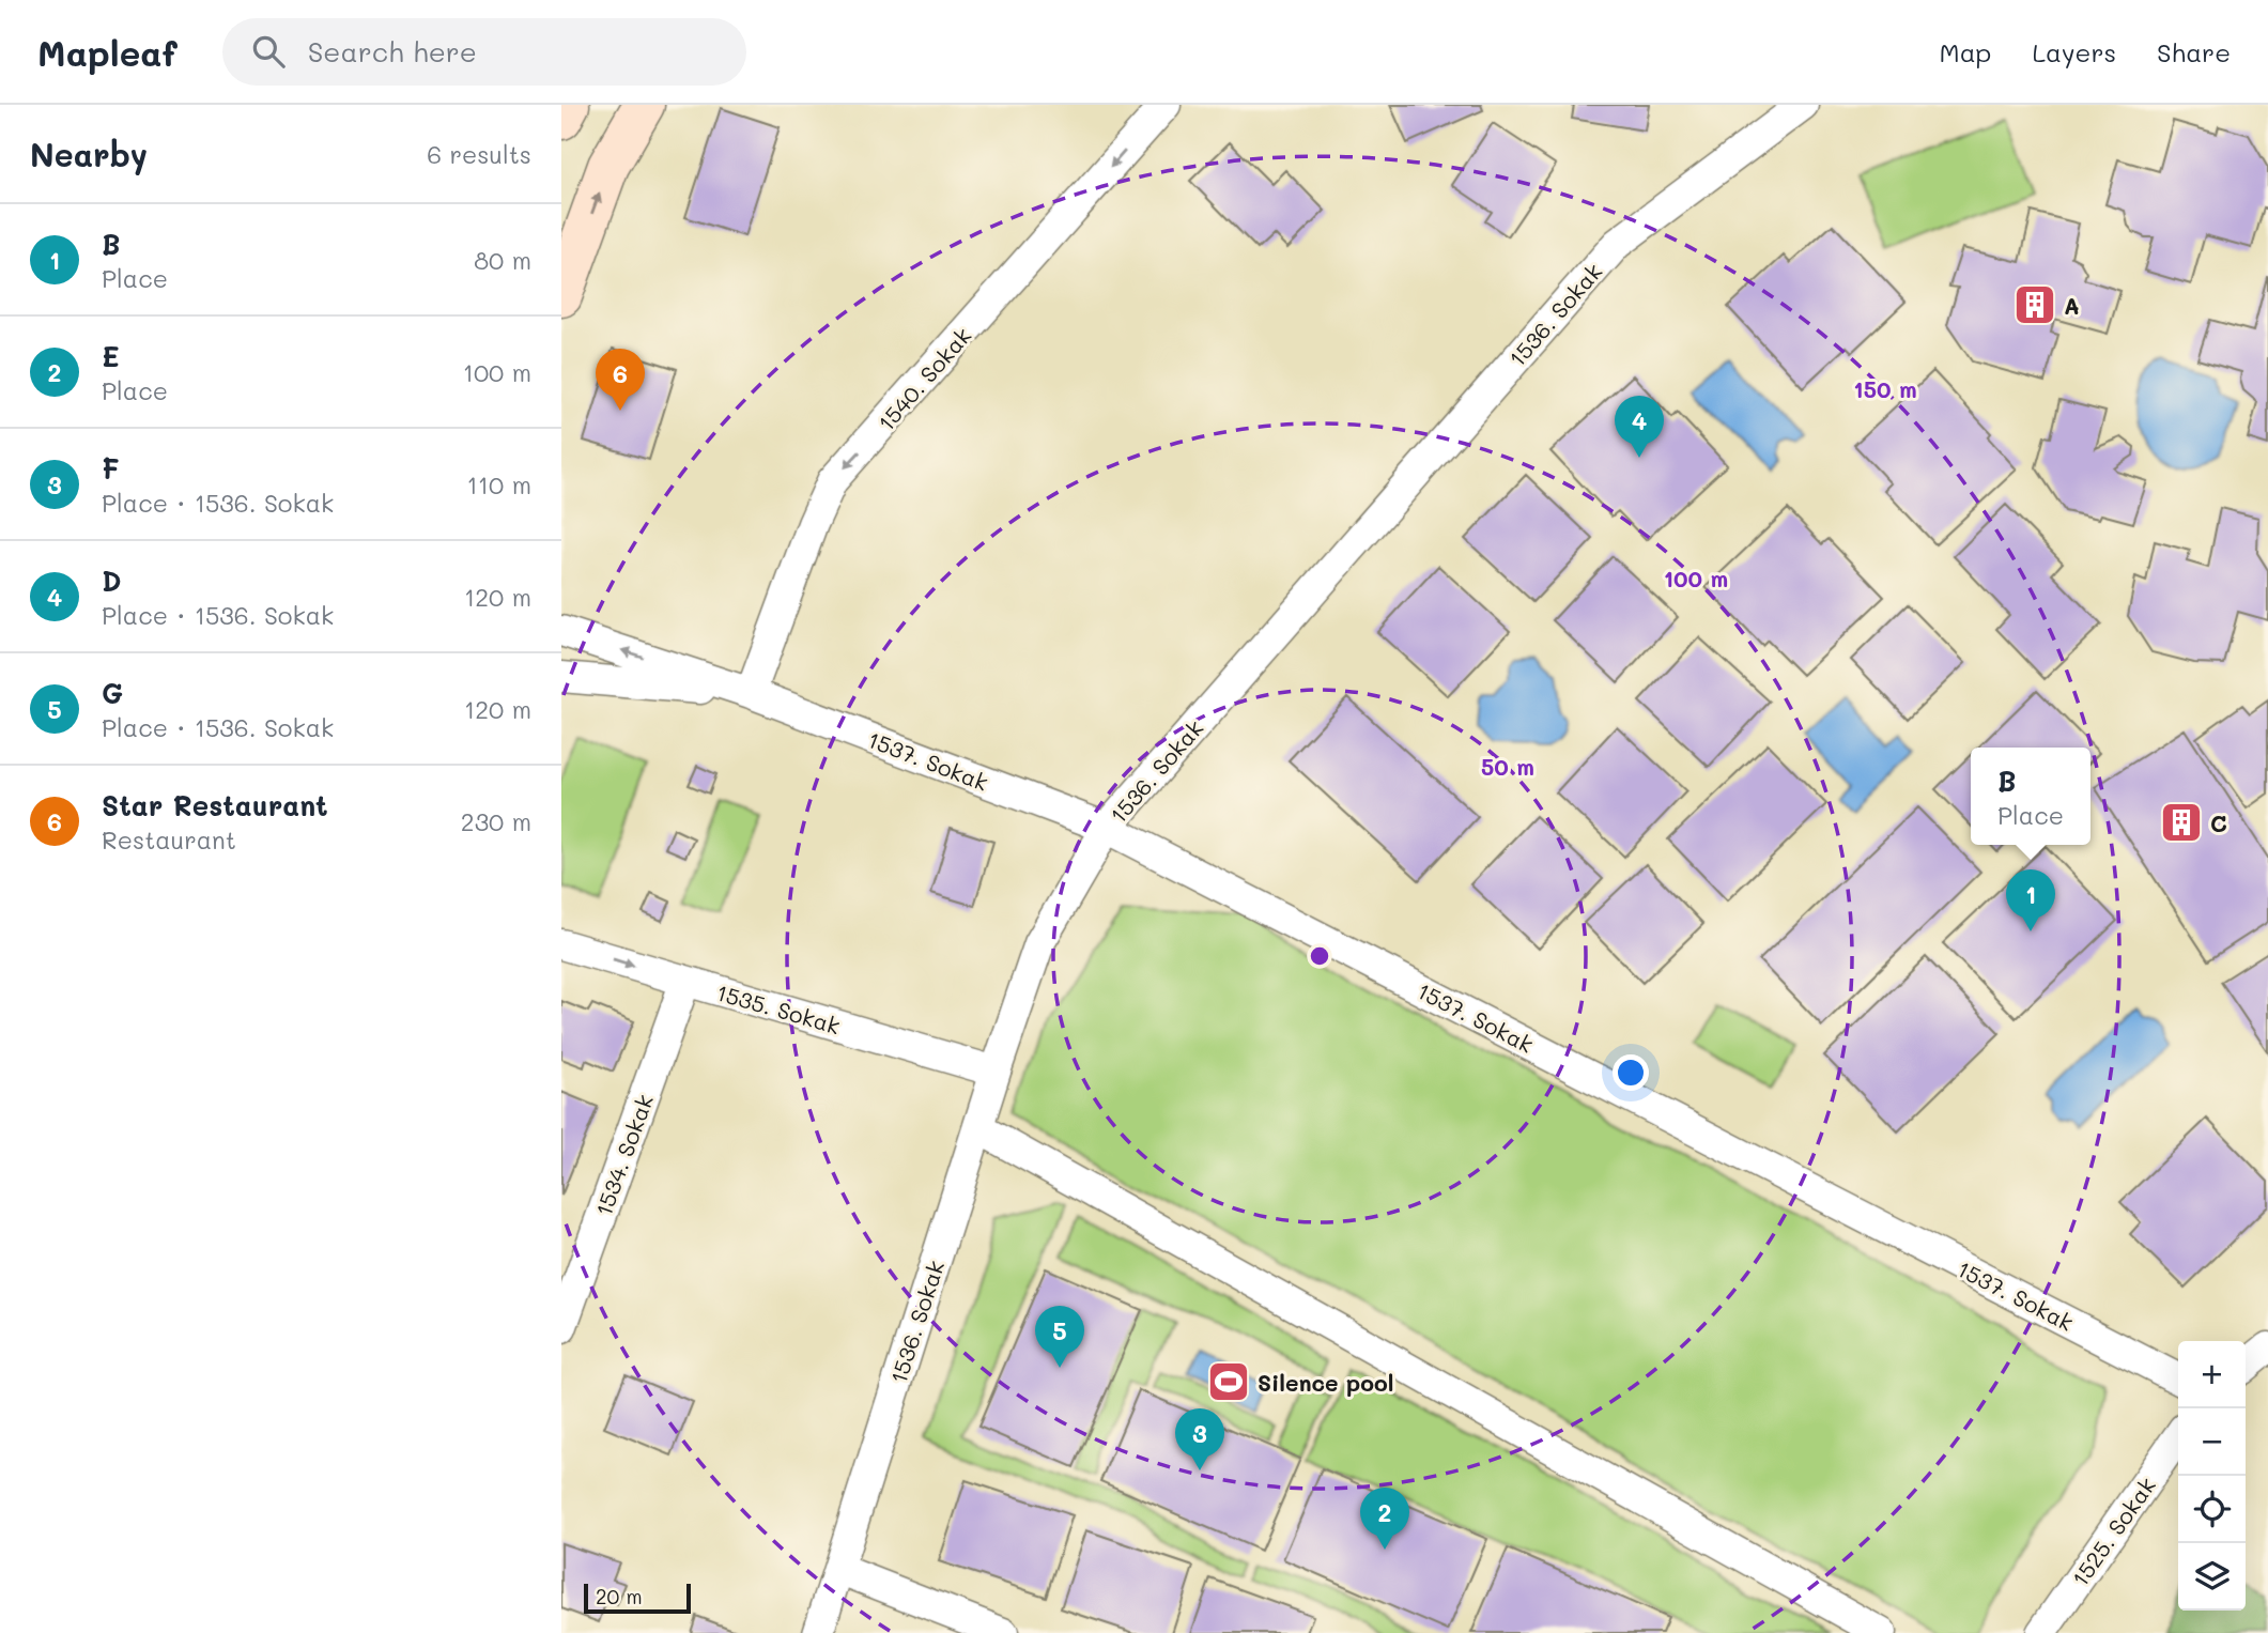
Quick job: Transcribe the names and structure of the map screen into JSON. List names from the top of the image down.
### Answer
{
  "streets": {
    "street": [
      "1536. Sokak",
      "1540. Sokak",
      "1537. Sokak",
      "1535. Sokak",
      "1534. Sokak",
      "1525. Sokak"
    ]
  },
  "crossings": [
    ["1536. Sokak", "1537. Sokak"],
    ["1536. Sokak", "1535. Sokak"],
    ["1540. Sokak", "1537. Sokak"],
    ["1535. Sokak", "1534. Sokak"]
  ],
  "one_way": ["1540. Sokak"],
  "places": {
    "building": ["A", "C"],
    "sports": ["Silence pool"]
  },
  "scale_bar": "20 m",
  "page": {
    "header": "Mapleaf",
    "search": "Search here",
    "nav": ["Map", "Layers", "Share"],
    "heading": ["Nearby", "6 results"],
    "list": [
      {
        "mark": "1",
        "name": "B",
        "note": "Place",
        "value": "80 m"
      },
      {
        "mark": "2",
        "name": "E",
        "note": "Place",
        "value": "100 m"
      },
      {
        "mark": "3",
        "name": "F",
        "note": "Place · 1536. Sokak",
        "value": "110 m"
      },
      {
        "mark": "4",
        "name": "D",
        "note": "Place · 1536. Sokak",
        "value": "120 m"
      },
      {
        "mark": "5",
        "name": "G",
        "note": "Place · 1536. Sokak",
        "value": "120 m"
      },
      {
        "mark": "6",
        "name": "Star Restaurant",
        "note": "Restaurant",
        "value": "230 m"
      }
    ],
    "pins": [
      "6",
      "4",
      "1",
      "5",
      "3",
      "2"
    ],
    "popup": ["B", "Place"],
    "map_buttons": ["+", "−"],
    "scale": "20 m"
  },
  "rings": ["150 m", "100 m", "50 m"]
}
